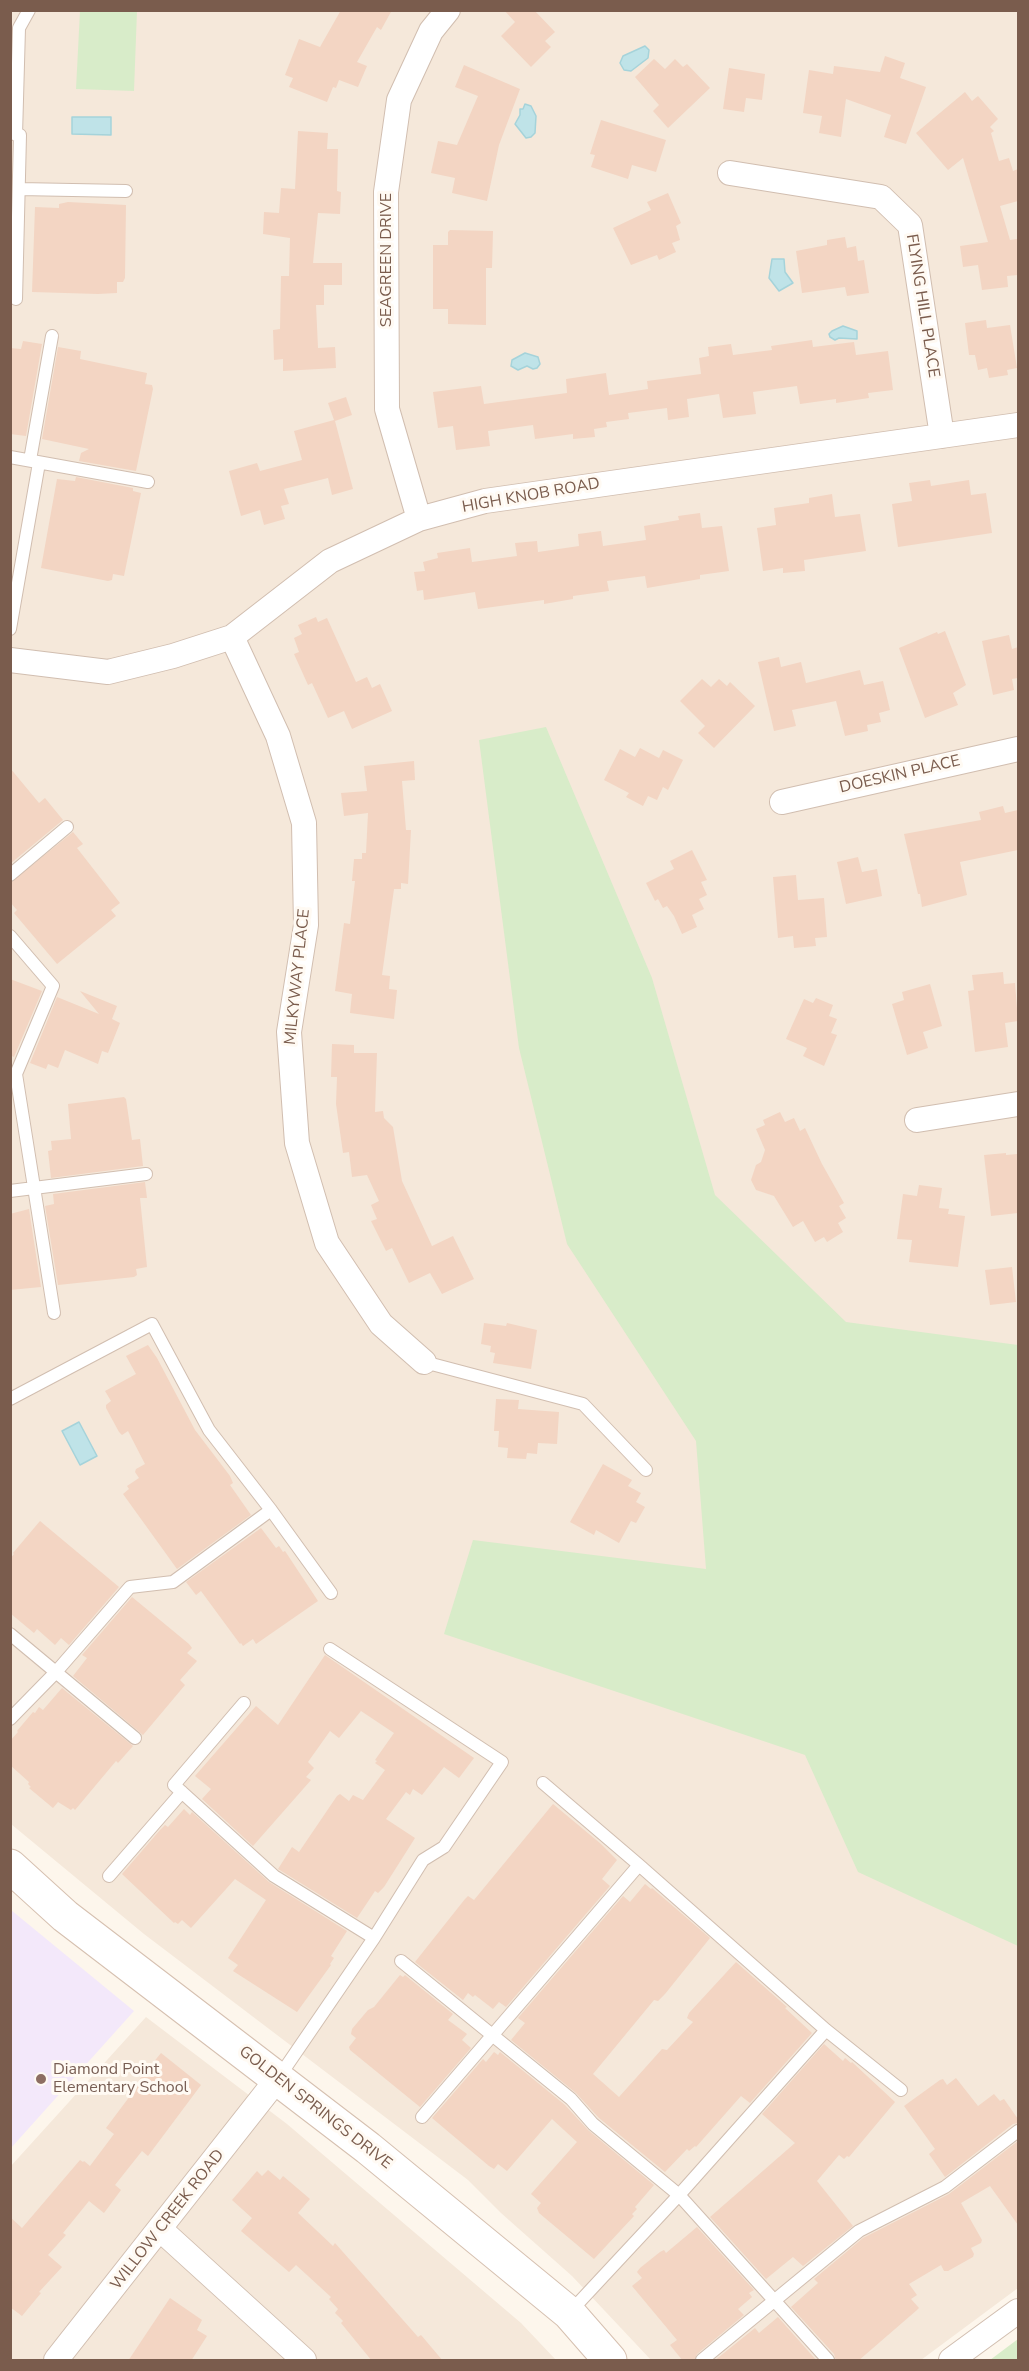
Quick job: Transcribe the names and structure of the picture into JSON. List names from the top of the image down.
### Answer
{
  "streets": {
    "main road": ["GOLDEN SPRINGS DRIVE"],
    "street": [
      "SEAGREEN DRIVE",
      "FLYING HILL PLACE",
      "HIGH KNOB ROAD",
      "DOESKIN PLACE",
      "MILKYWAY PLACE",
      "WILLOW CREEK ROAD"
    ]
  },
  "crossings": [
    ["SEAGREEN DRIVE", "HIGH KNOB ROAD"],
    ["FLYING HILL PLACE", "HIGH KNOB ROAD"],
    ["HIGH KNOB ROAD", "MILKYWAY PLACE"],
    ["GOLDEN SPRINGS DRIVE", "WILLOW CREEK ROAD"]
  ],
  "places": ["Diamond Point Elementary School"]
}
